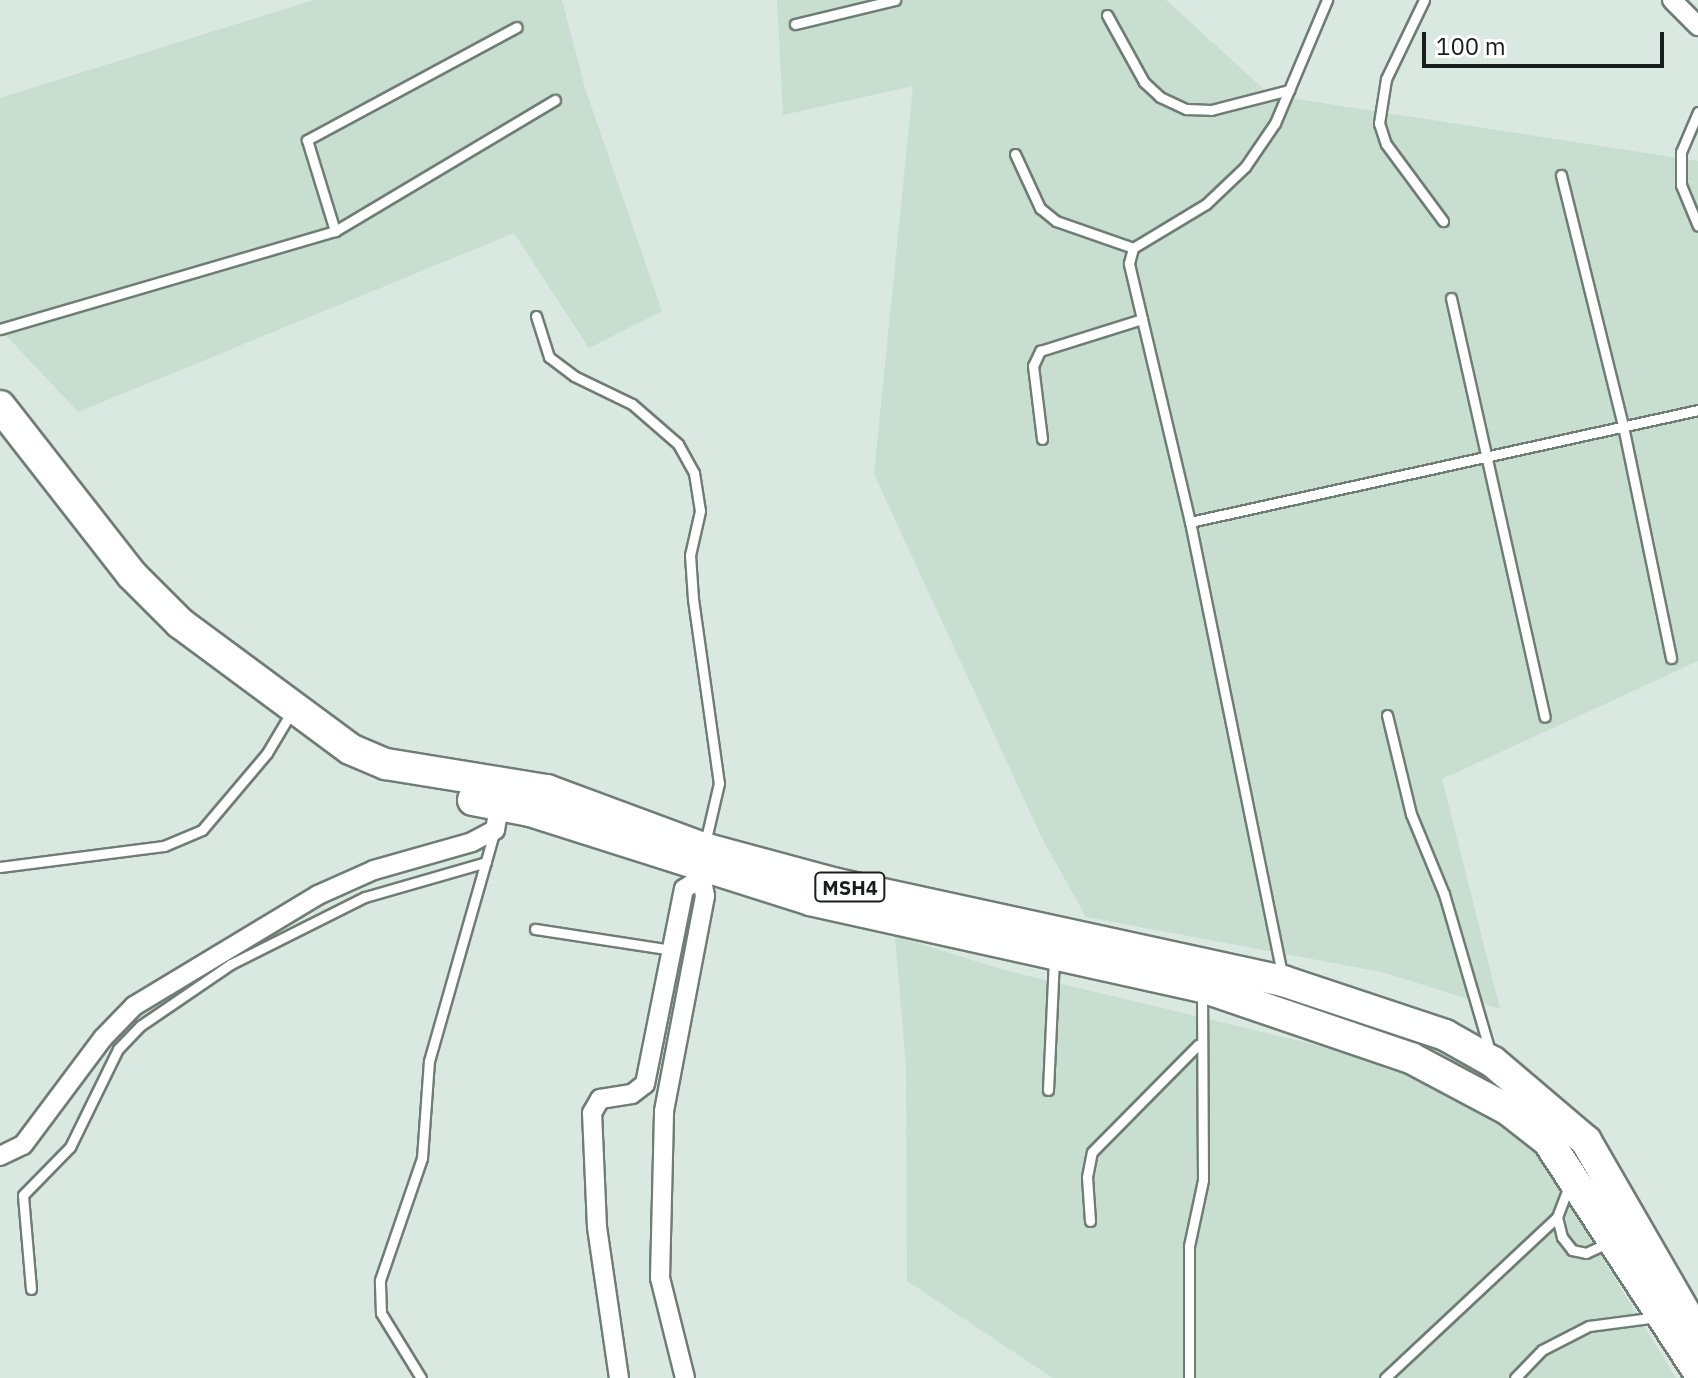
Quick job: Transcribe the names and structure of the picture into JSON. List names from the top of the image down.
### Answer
{
  "streets": {
    "main road": ["MSH4"]
  },
  "scale_bar": "100 m"
}
